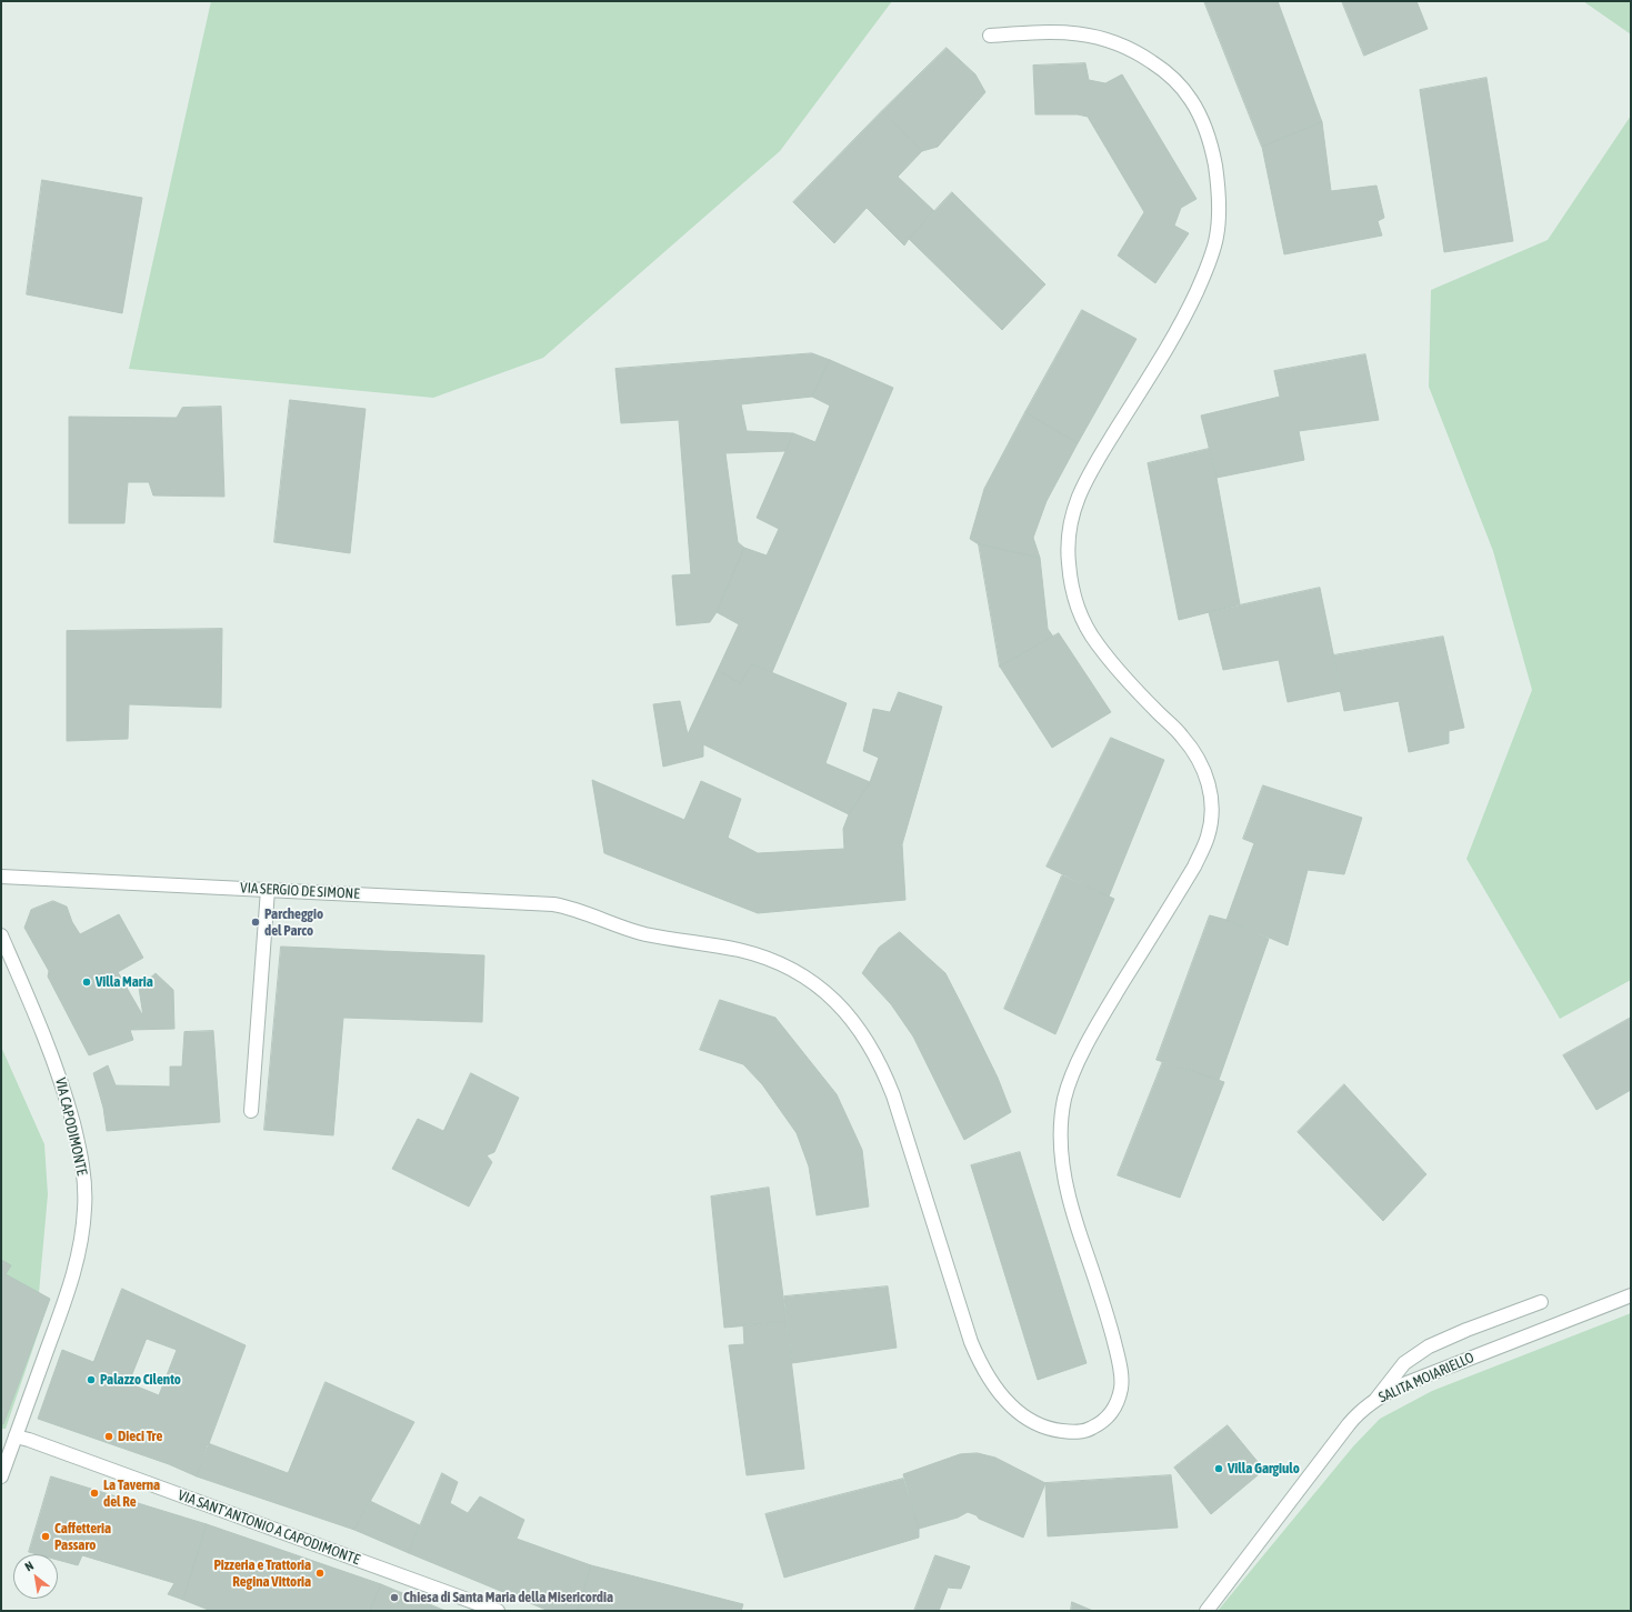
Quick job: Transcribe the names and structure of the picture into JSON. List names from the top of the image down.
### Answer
{
  "streets": {
    "street": [
      "VIA SERGIO DE SIMONE",
      "VIA CAPODIMONTE",
      "SALITA MOIARIELLO",
      "VIA SANT'ANTONIO A CAPODIMONTE"
    ]
  },
  "crossings": [
    ["VIA CAPODIMONTE", "VIA SANT'ANTONIO A CAPODIMONTE"]
  ],
  "places": [
    "Parcheggio del Parco",
    "Villa Maria",
    "Palazzo Cilento",
    "Dieci Tre",
    "Villa Gargiulo",
    "La Taverna del Re",
    "Caffetteria Passaro",
    "Pizzeria e Trattoria Regina Vittoria",
    "Chiesa di Santa Maria della Misericordia"
  ],
  "north": "top left"
}
